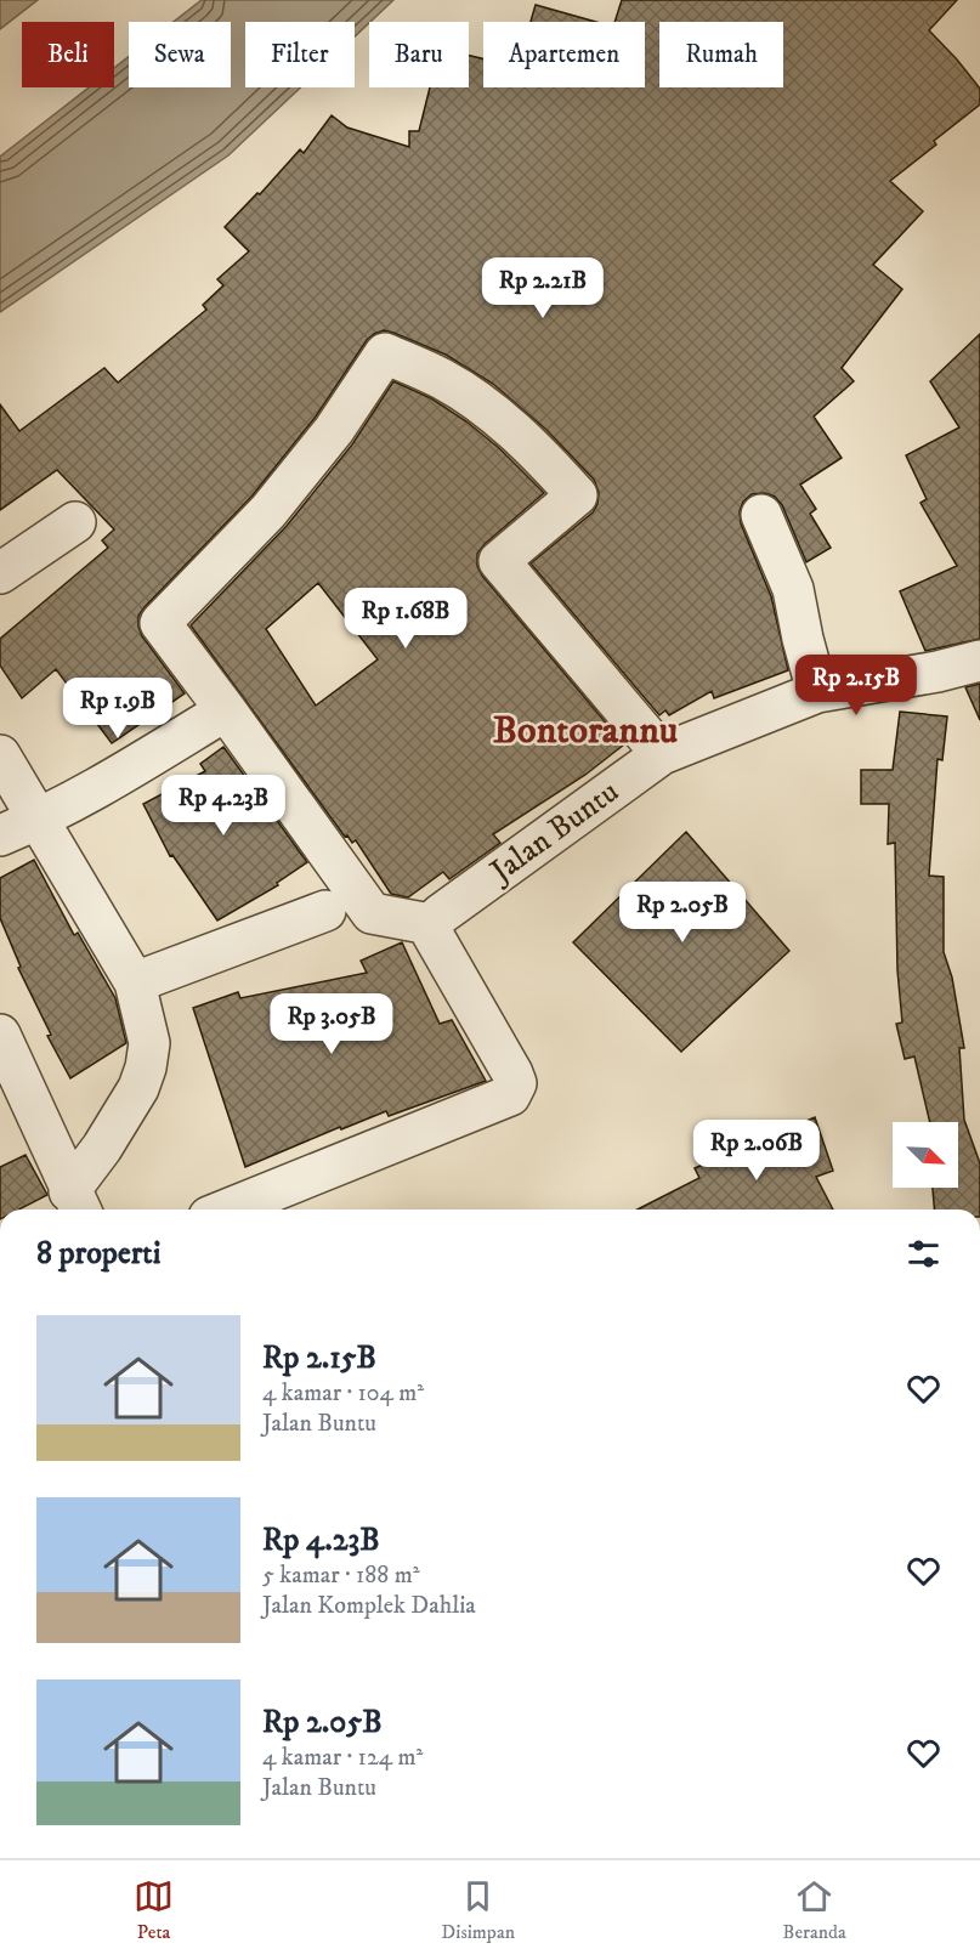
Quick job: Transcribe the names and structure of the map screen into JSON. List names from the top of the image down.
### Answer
{
  "streets": {
    "street": ["Jalan Buntu"]
  },
  "districts": ["Bontorannu"],
  "north": "bottom right",
  "page": {
    "chip": [
      "Beli",
      "Sewa",
      "Filter",
      "Baru",
      "Apartemen",
      "Rumah"
    ],
    "price": [
      "Rp 2.21B",
      "Rp 1.68B",
      "Rp 2.15B",
      "Rp 1.9B",
      "Rp 4.23B",
      "Rp 2.05B",
      "Rp 3.05B",
      "Rp 2.06B"
    ],
    "heading": "8 properti",
    "list": [
      {
        "name": "Rp 2.15B",
        "note": "4 kamar · 104 m² · Jalan Buntu"
      },
      {
        "name": "Rp 4.23B",
        "note": "5 kamar · 188 m² · Jalan Komplek Dahlia"
      },
      {
        "name": "Rp 2.05B",
        "note": "4 kamar · 124 m² · Jalan Buntu"
      }
    ],
    "tabs": ["Peta", "Disimpan", "Beranda"]
  }
}
